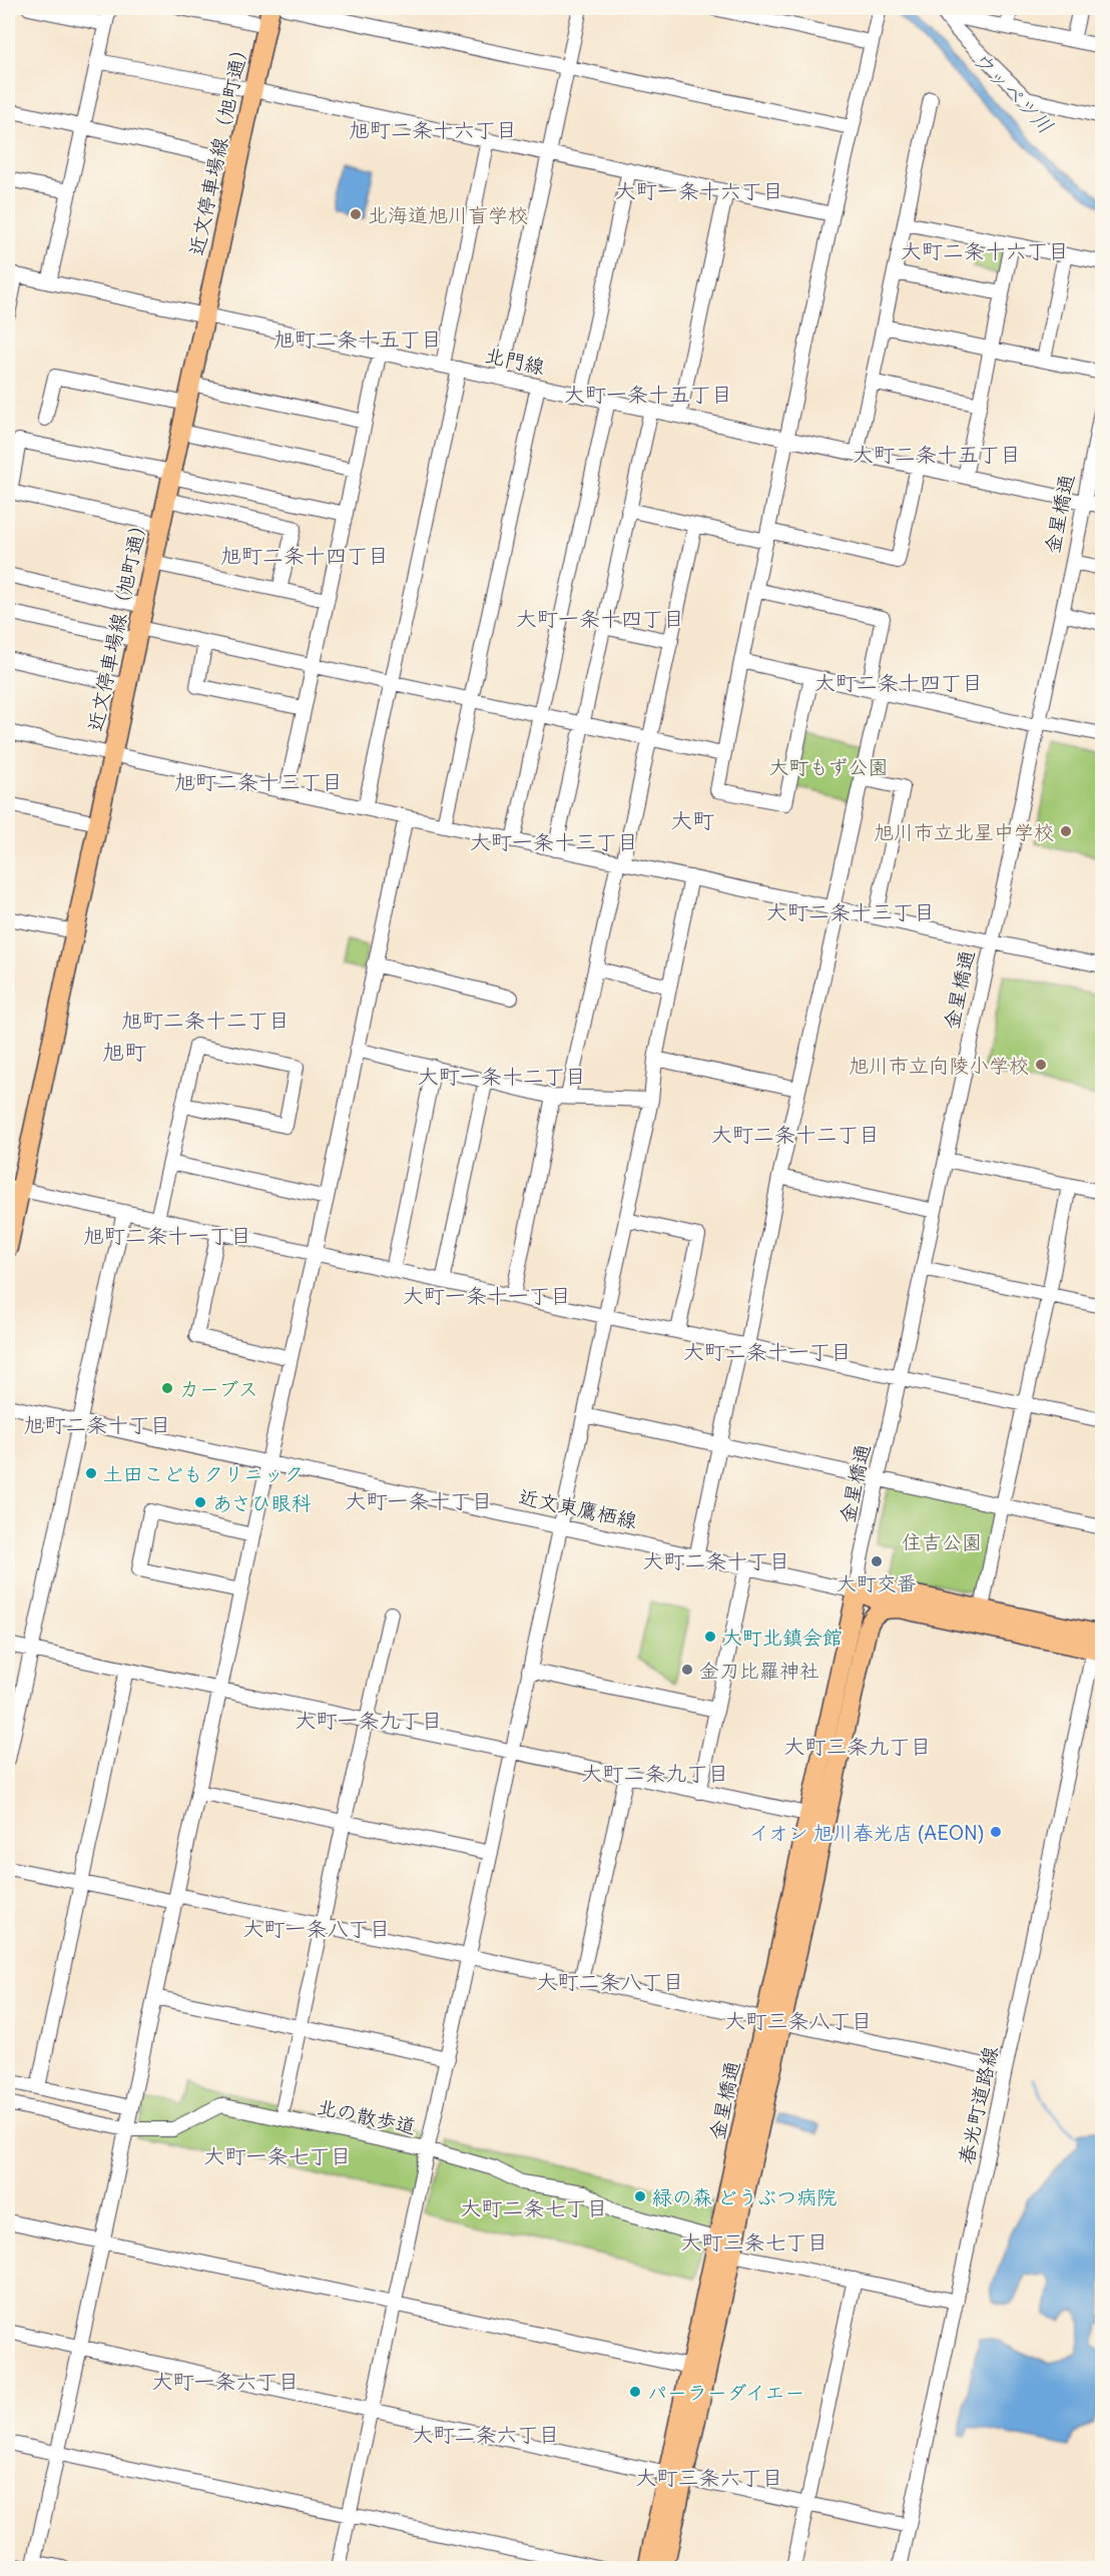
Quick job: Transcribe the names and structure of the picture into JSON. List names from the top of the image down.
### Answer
{
  "streets": {
    "main road": ["近文停車場線（旭町通）", "金星橋通", "近文東鷹栖線"],
    "street": ["北門線", "春光町道路線", "北の散歩道"]
  },
  "crossings": [
    ["近文停車場線（旭町通）", "北門線"],
    ["北門線", "金星橋通"],
    ["金星橋通", "近文東鷹栖線"],
    ["金星橋通", "北の散歩道"],
    ["近文東鷹栖線", "春光町道路線"],
    ["春光町道路線", "北の散歩道"]
  ],
  "districts": [
    "旭町二条十六丁目",
    "大町一条十六丁目",
    "大町二条十六丁目",
    "旭町二条十五丁目",
    "大町一条十五丁目",
    "大町二条十五丁目",
    "旭町二条十四丁目",
    "大町一条十四丁目",
    "大町二条十四丁目",
    "旭町二条十三丁目",
    "大町",
    "大町一条十三丁目",
    "大町二条十三丁目",
    "旭町二条十二丁目",
    "旭町",
    "大町一条十二丁目",
    "大町二条十二丁目",
    "旭町二条十一丁目",
    "大町一条十一丁目",
    "大町二条十一丁目",
    "旭町二条十丁目",
    "大町一条十丁目",
    "大町二条十丁目",
    "大町一条九丁目",
    "大町三条九丁目",
    "大町二条九丁目",
    "大町一条八丁目",
    "大町二条八丁目",
    "大町三条八丁目",
    "大町一条七丁目",
    "大町二条七丁目",
    "大町三条七丁目",
    "大町一条六丁目",
    "大町二条六丁目",
    "大町三条六丁目"
  ],
  "water": ["ウッペツ川"],
  "parks": ["大町もず公園", "住吉公園"],
  "places": [
    "北海道旭川盲学校",
    "旭川市立北星中学校",
    "旭川市立向陵小学校",
    "カーブス",
    "土田こどもクリニック",
    "あさひ眼科",
    "大町交番",
    "大町北鎮会館",
    "金刀比羅神社",
    "イオン 旭川春光店 (AEON)",
    "緑の森 どうぶつ病院",
    "パーラーダイエー"
  ]
}
